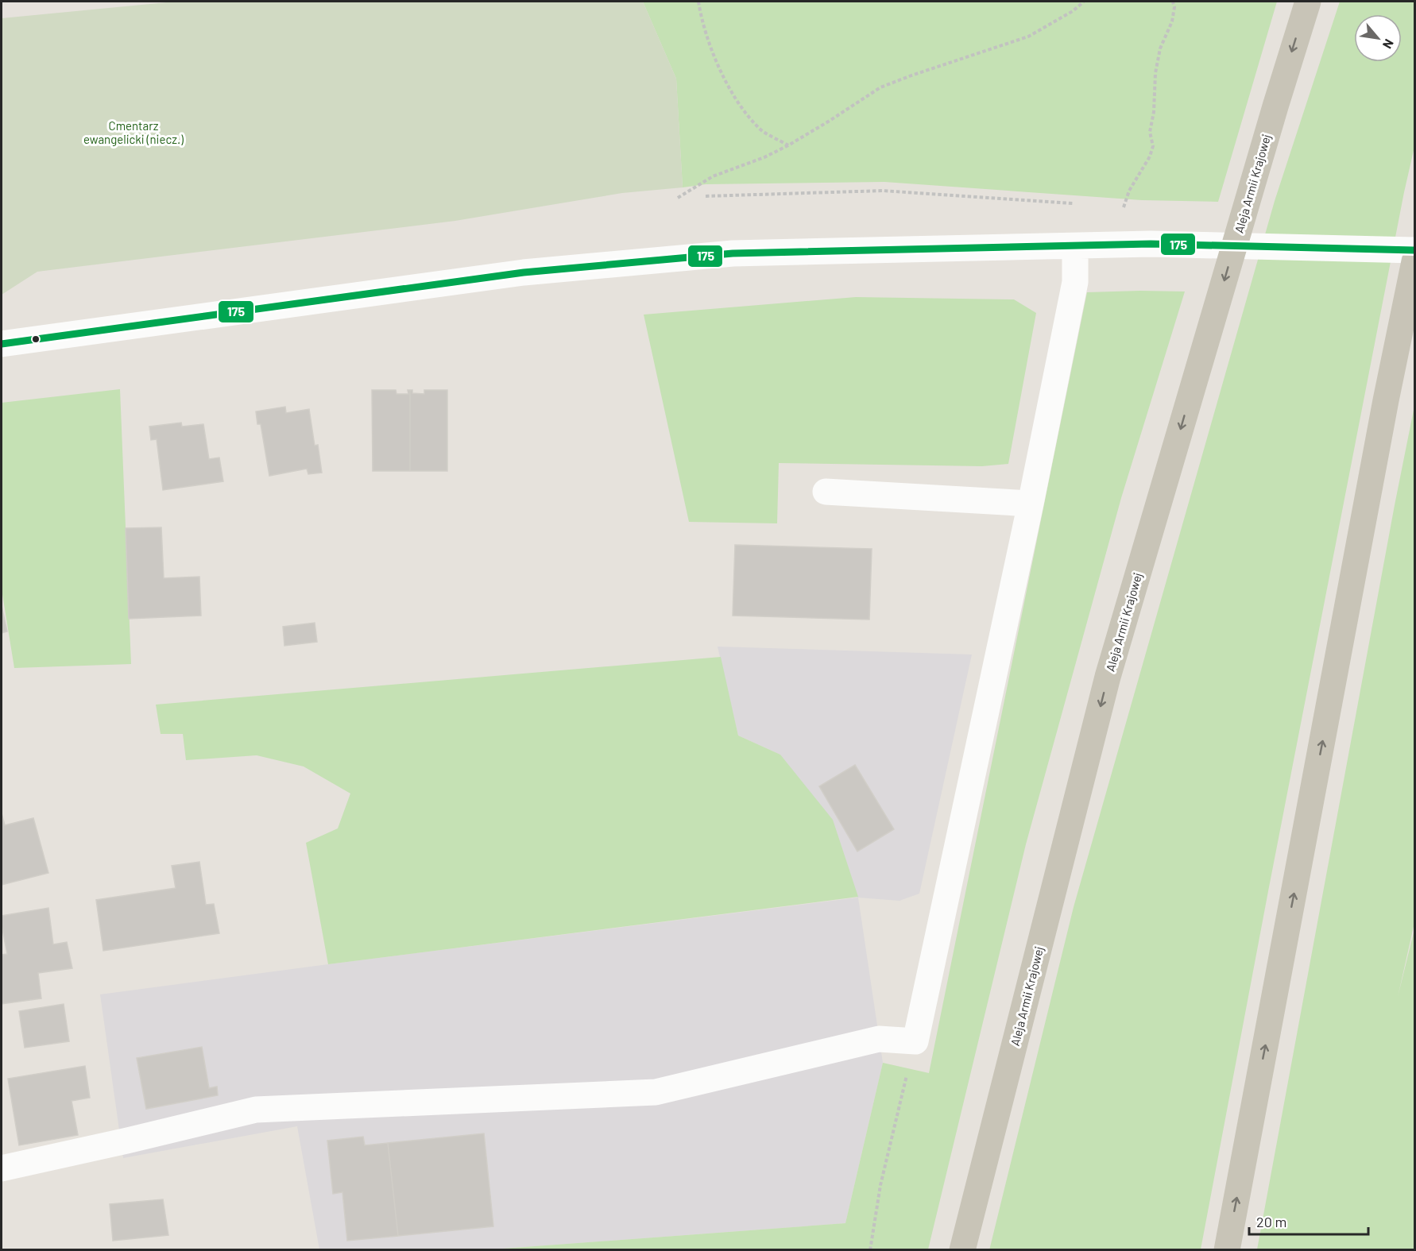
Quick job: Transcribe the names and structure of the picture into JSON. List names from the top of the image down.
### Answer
{
  "streets": {
    "main road": ["Aleja Armii Krajowej"]
  },
  "parks": ["Cmentarz ewangelicki (niecz.)"],
  "lines": ["transit line 175"],
  "scale_bar": "20 m",
  "north": "bottom right"
}
